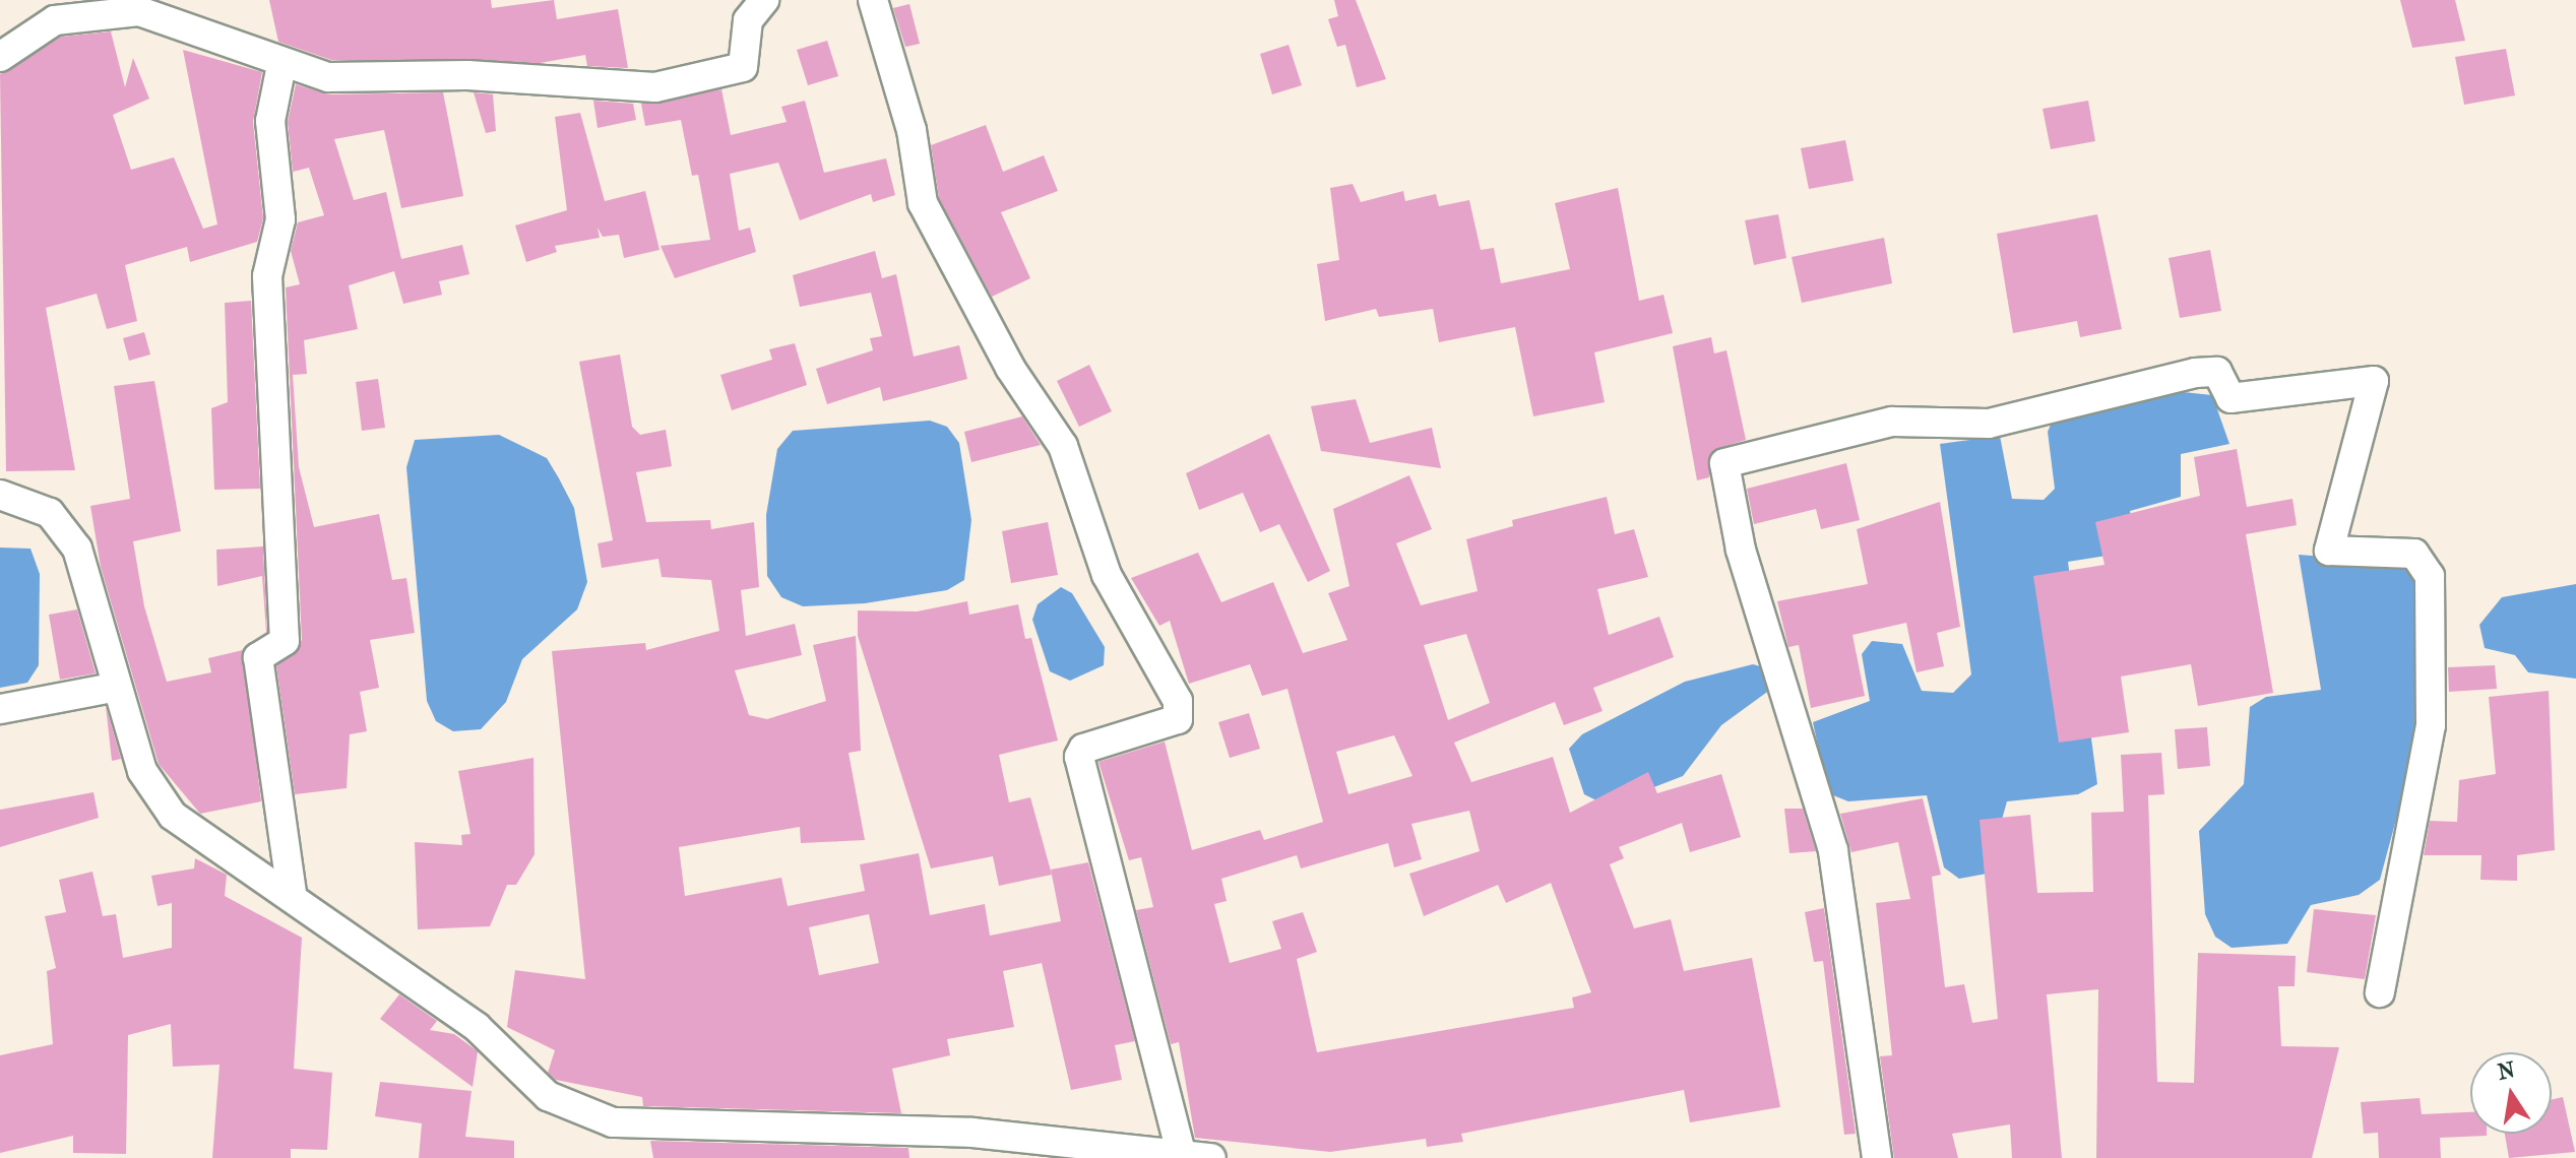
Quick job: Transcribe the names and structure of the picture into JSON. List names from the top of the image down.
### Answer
{
  "north": "top"
}
